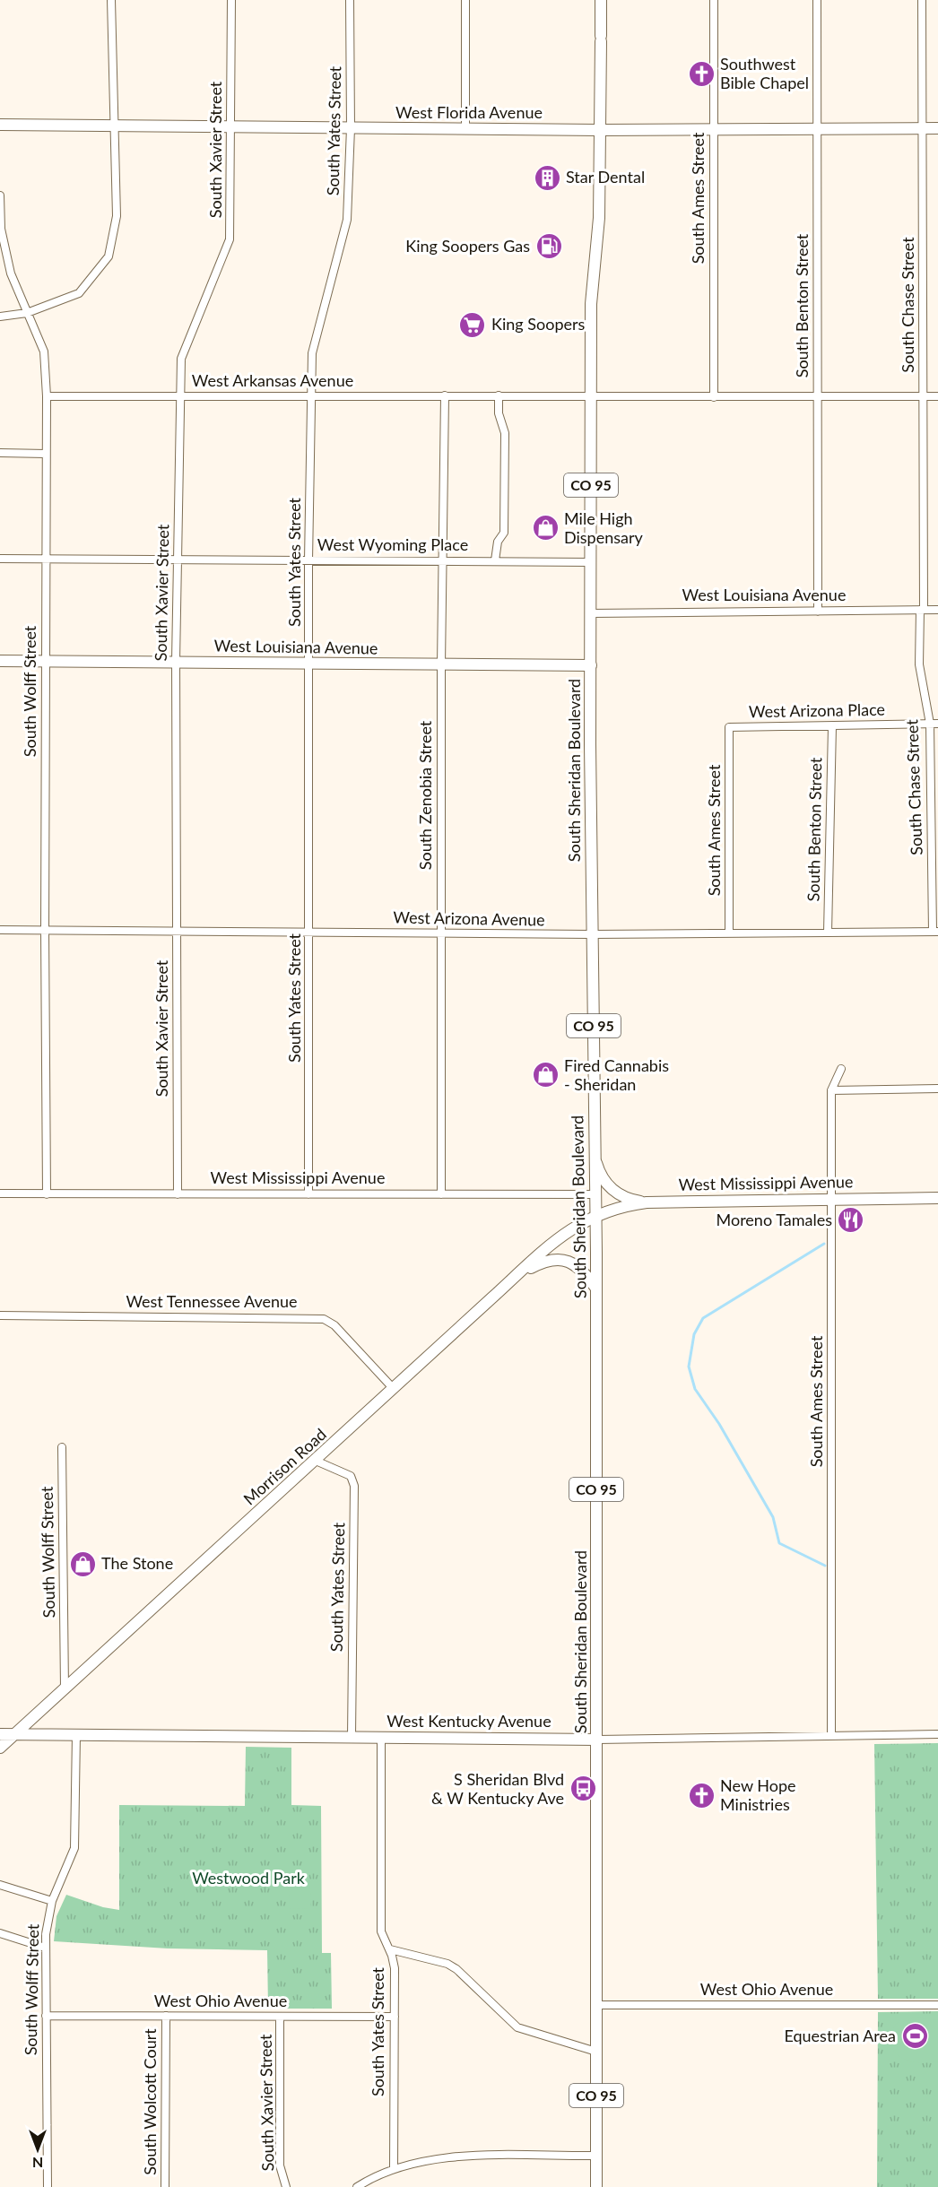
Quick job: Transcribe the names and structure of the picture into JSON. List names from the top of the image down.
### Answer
{
  "streets": {
    "main road": [
      "West Florida Avenue",
      "CO 95",
      "West Louisiana Avenue",
      "South Sheridan Boulevard",
      "West Mississippi Avenue",
      "Morrison Road",
      "West Kentucky Avenue"
    ],
    "street": [
      "South Yates Street",
      "South Xavier Street",
      "South Ames Street",
      "South Chase Street",
      "South Benton Street",
      "West Arkansas Avenue",
      "West Wyoming Place",
      "South Wolff Street",
      "West Arizona Place",
      "South Zenobia Street",
      "West Arizona Avenue",
      "West Tennessee Avenue",
      "West Ohio Avenue",
      "South Wolcott Court"
    ]
  },
  "crossings": [
    ["West Florida Avenue", "South Yates Street"],
    ["West Florida Avenue", "South Xavier Street"],
    ["West Florida Avenue", "South Ames Street"],
    ["West Florida Avenue", "South Chase Street"],
    ["West Florida Avenue", "South Benton Street"],
    ["West Florida Avenue", "South Sheridan Boulevard"],
    ["South Yates Street", "West Arkansas Avenue"],
    ["South Yates Street", "West Wyoming Place"],
    ["South Yates Street", "West Louisiana Avenue"],
    ["South Yates Street", "West Arizona Avenue"],
    ["South Yates Street", "West Mississippi Avenue"],
    ["South Yates Street", "Morrison Road"],
    ["South Yates Street", "West Kentucky Avenue"],
    ["South Yates Street", "West Ohio Avenue"],
    ["South Xavier Street", "West Arkansas Avenue"],
    ["South Xavier Street", "West Wyoming Place"],
    ["South Xavier Street", "West Louisiana Avenue"],
    ["South Xavier Street", "West Arizona Avenue"],
    ["South Xavier Street", "West Mississippi Avenue"],
    ["South Xavier Street", "West Ohio Avenue"],
    ["South Ames Street", "West Arkansas Avenue"],
    ["South Ames Street", "West Arizona Place"],
    ["South Ames Street", "West Arizona Avenue"],
    ["South Ames Street", "West Mississippi Avenue"],
    ["South Ames Street", "West Kentucky Avenue"],
    ["South Chase Street", "West Arkansas Avenue"],
    ["South Chase Street", "West Louisiana Avenue"],
    ["South Chase Street", "West Arizona Place"],
    ["South Chase Street", "West Arizona Avenue"],
    ["South Benton Street", "West Arkansas Avenue"],
    ["South Benton Street", "West Louisiana Avenue"],
    ["South Benton Street", "West Arizona Place"],
    ["South Benton Street", "West Arizona Avenue"],
    ["West Arkansas Avenue", "South Wolff Street"],
    ["West Arkansas Avenue", "South Sheridan Boulevard"],
    ["West Arkansas Avenue", "South Zenobia Street"],
    ["West Wyoming Place", "South Wolff Street"],
    ["West Wyoming Place", "South Sheridan Boulevard"],
    ["West Wyoming Place", "South Zenobia Street"],
    ["West Louisiana Avenue", "South Wolff Street"],
    ["West Louisiana Avenue", "South Sheridan Boulevard"],
    ["West Louisiana Avenue", "South Zenobia Street"],
    ["South Wolff Street", "West Arizona Avenue"],
    ["South Wolff Street", "West Mississippi Avenue"],
    ["South Wolff Street", "Morrison Road"],
    ["South Wolff Street", "West Kentucky Avenue"],
    ["South Wolff Street", "West Ohio Avenue"],
    ["South Sheridan Boulevard", "West Arizona Avenue"],
    ["South Sheridan Boulevard", "West Mississippi Avenue"],
    ["South Sheridan Boulevard", "Morrison Road"],
    ["South Sheridan Boulevard", "West Kentucky Avenue"],
    ["South Sheridan Boulevard", "West Ohio Avenue"],
    ["South Zenobia Street", "West Arizona Avenue"],
    ["South Zenobia Street", "West Mississippi Avenue"],
    ["West Mississippi Avenue", "Morrison Road"],
    ["West Tennessee Avenue", "Morrison Road"],
    ["Morrison Road", "West Kentucky Avenue"],
    ["West Ohio Avenue", "South Wolcott Court"]
  ],
  "parks": ["Westwood Park"],
  "places": {
    "church": ["Southwest Bible Chapel", "New Hope Ministries"],
    "building": ["Star Dental"],
    "fuel station": ["King Soopers Gas"],
    "supermarket": ["King Soopers"],
    "shop": ["Mile High Dispensary", "Fired Cannabis - Sheridan", "The Stone"],
    "restaurant": ["Moreno Tamales"],
    "bus stop": ["S Sheridan Blvd & W Kentucky Ave"],
    "sports": ["Equestrian Area"]
  },
  "north": "bottom"
}
